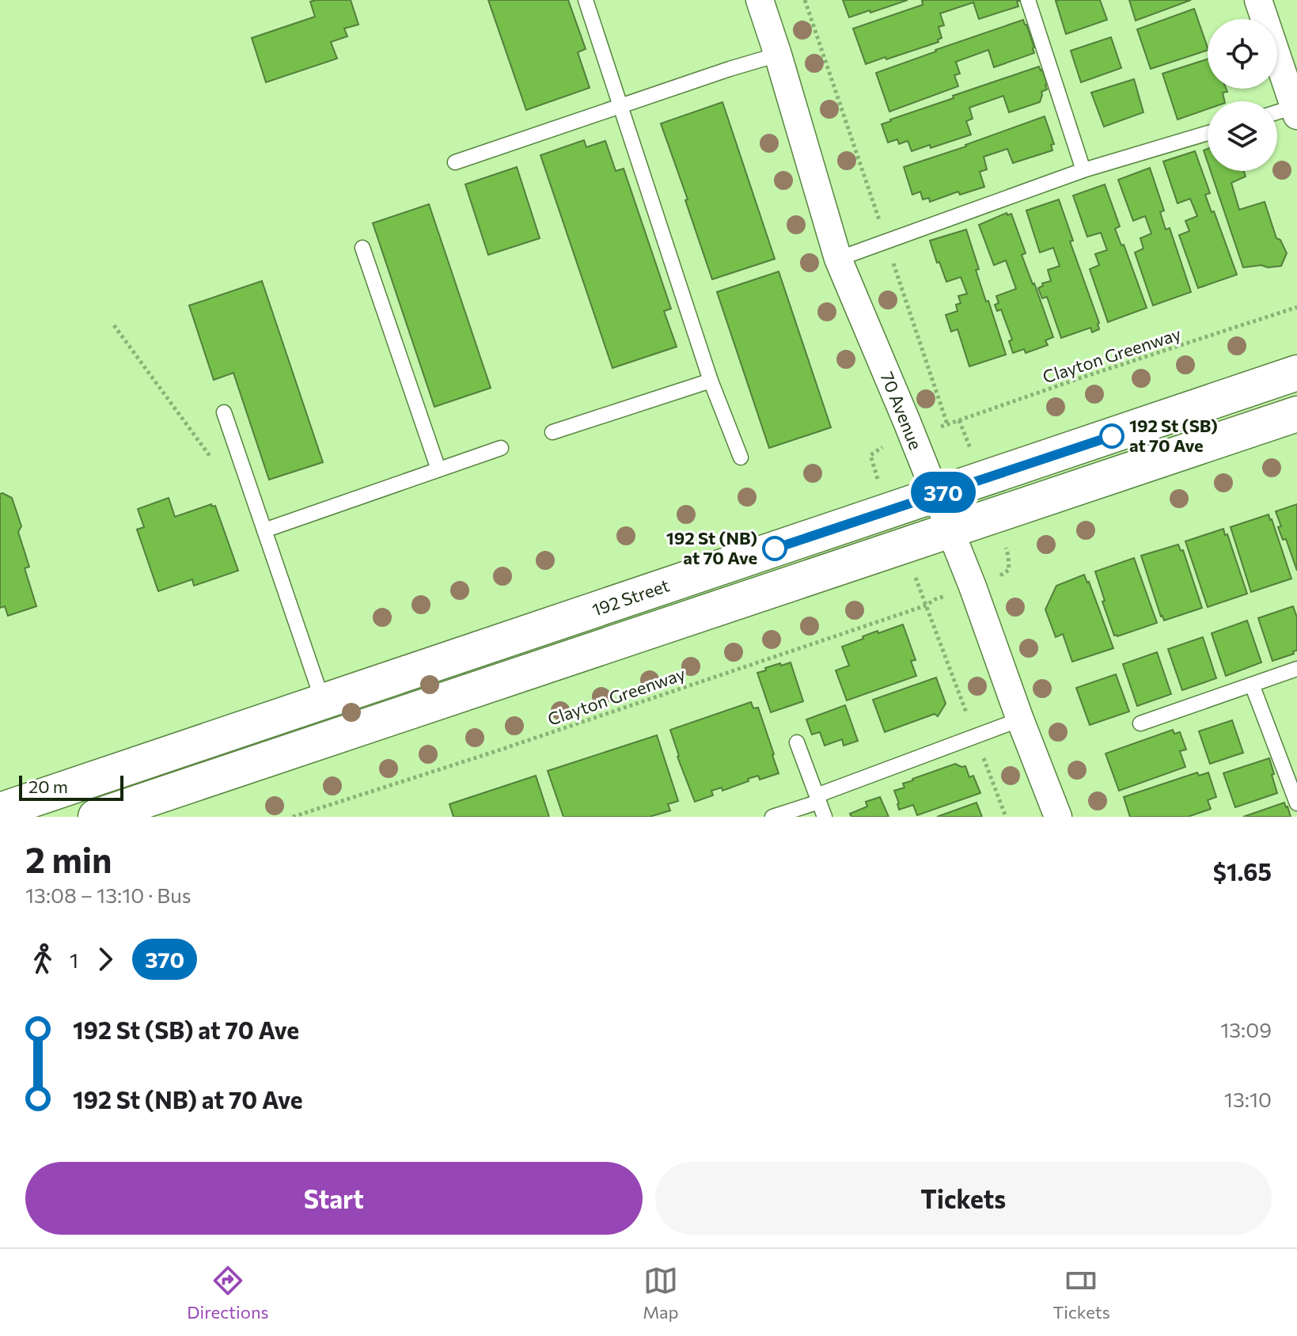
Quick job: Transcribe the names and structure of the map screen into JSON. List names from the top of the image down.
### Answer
{
  "streets": {
    "main road": ["192 Street"],
    "street": ["70 Avenue"],
    "path": ["Clayton Greenway"]
  },
  "crossings": [
    ["70 Avenue", "192 Street"]
  ],
  "places": ["192 St (SB) at 70 Ave", "192 St (NB) at 70 Ave"],
  "lines": ["bus line 370"],
  "scale_bar": "20 m",
  "page": {
    "on_map": "370",
    "scale": "20 m",
    "heading": ["2 min", "13:08 – 13:10 · Bus", "$1.65"],
    "legs": ["1", "370"],
    "list": [
      {
        "name": "192 St (SB) at 70 Ave",
        "value": "13:09"
      },
      {
        "name": "192 St (NB) at 70 Ave",
        "value": "13:10"
      }
    ],
    "buttons": ["Start", "Tickets"],
    "tabs": ["Directions", "Map", "Tickets"]
  }
}
